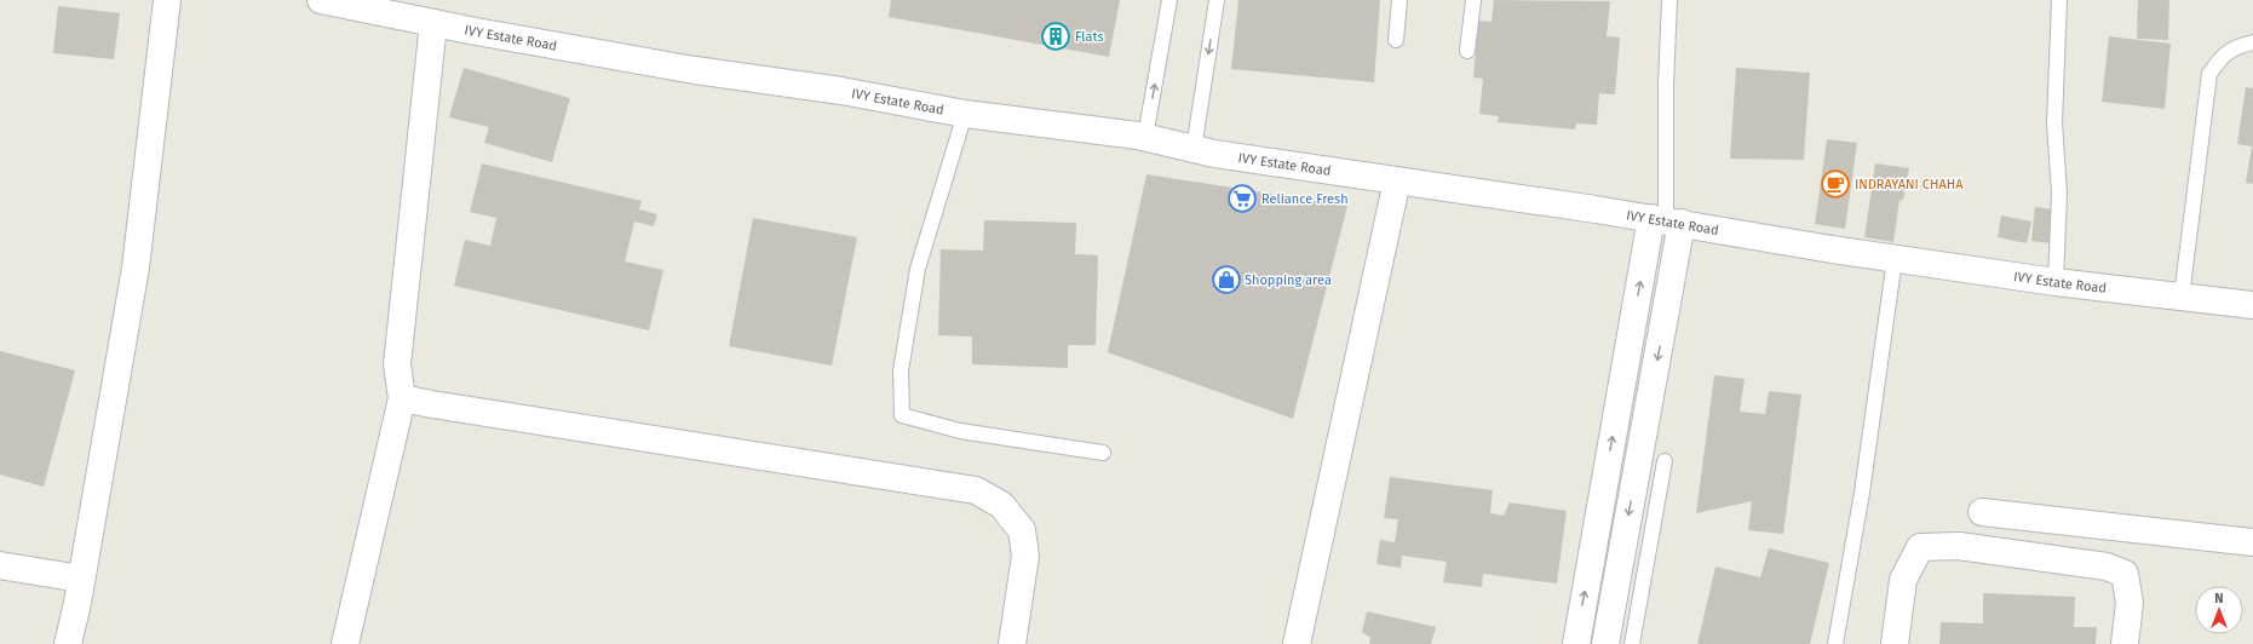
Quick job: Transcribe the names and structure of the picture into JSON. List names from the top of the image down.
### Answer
{
  "streets": {
    "street": ["IVY Estate Road"]
  },
  "places": {
    "building": ["Flats"],
    "cafe": ["INDRAYANI CHAHA"],
    "supermarket": ["Reliance Fresh"],
    "shop": ["Shopping area"]
  },
  "north": "top"
}
